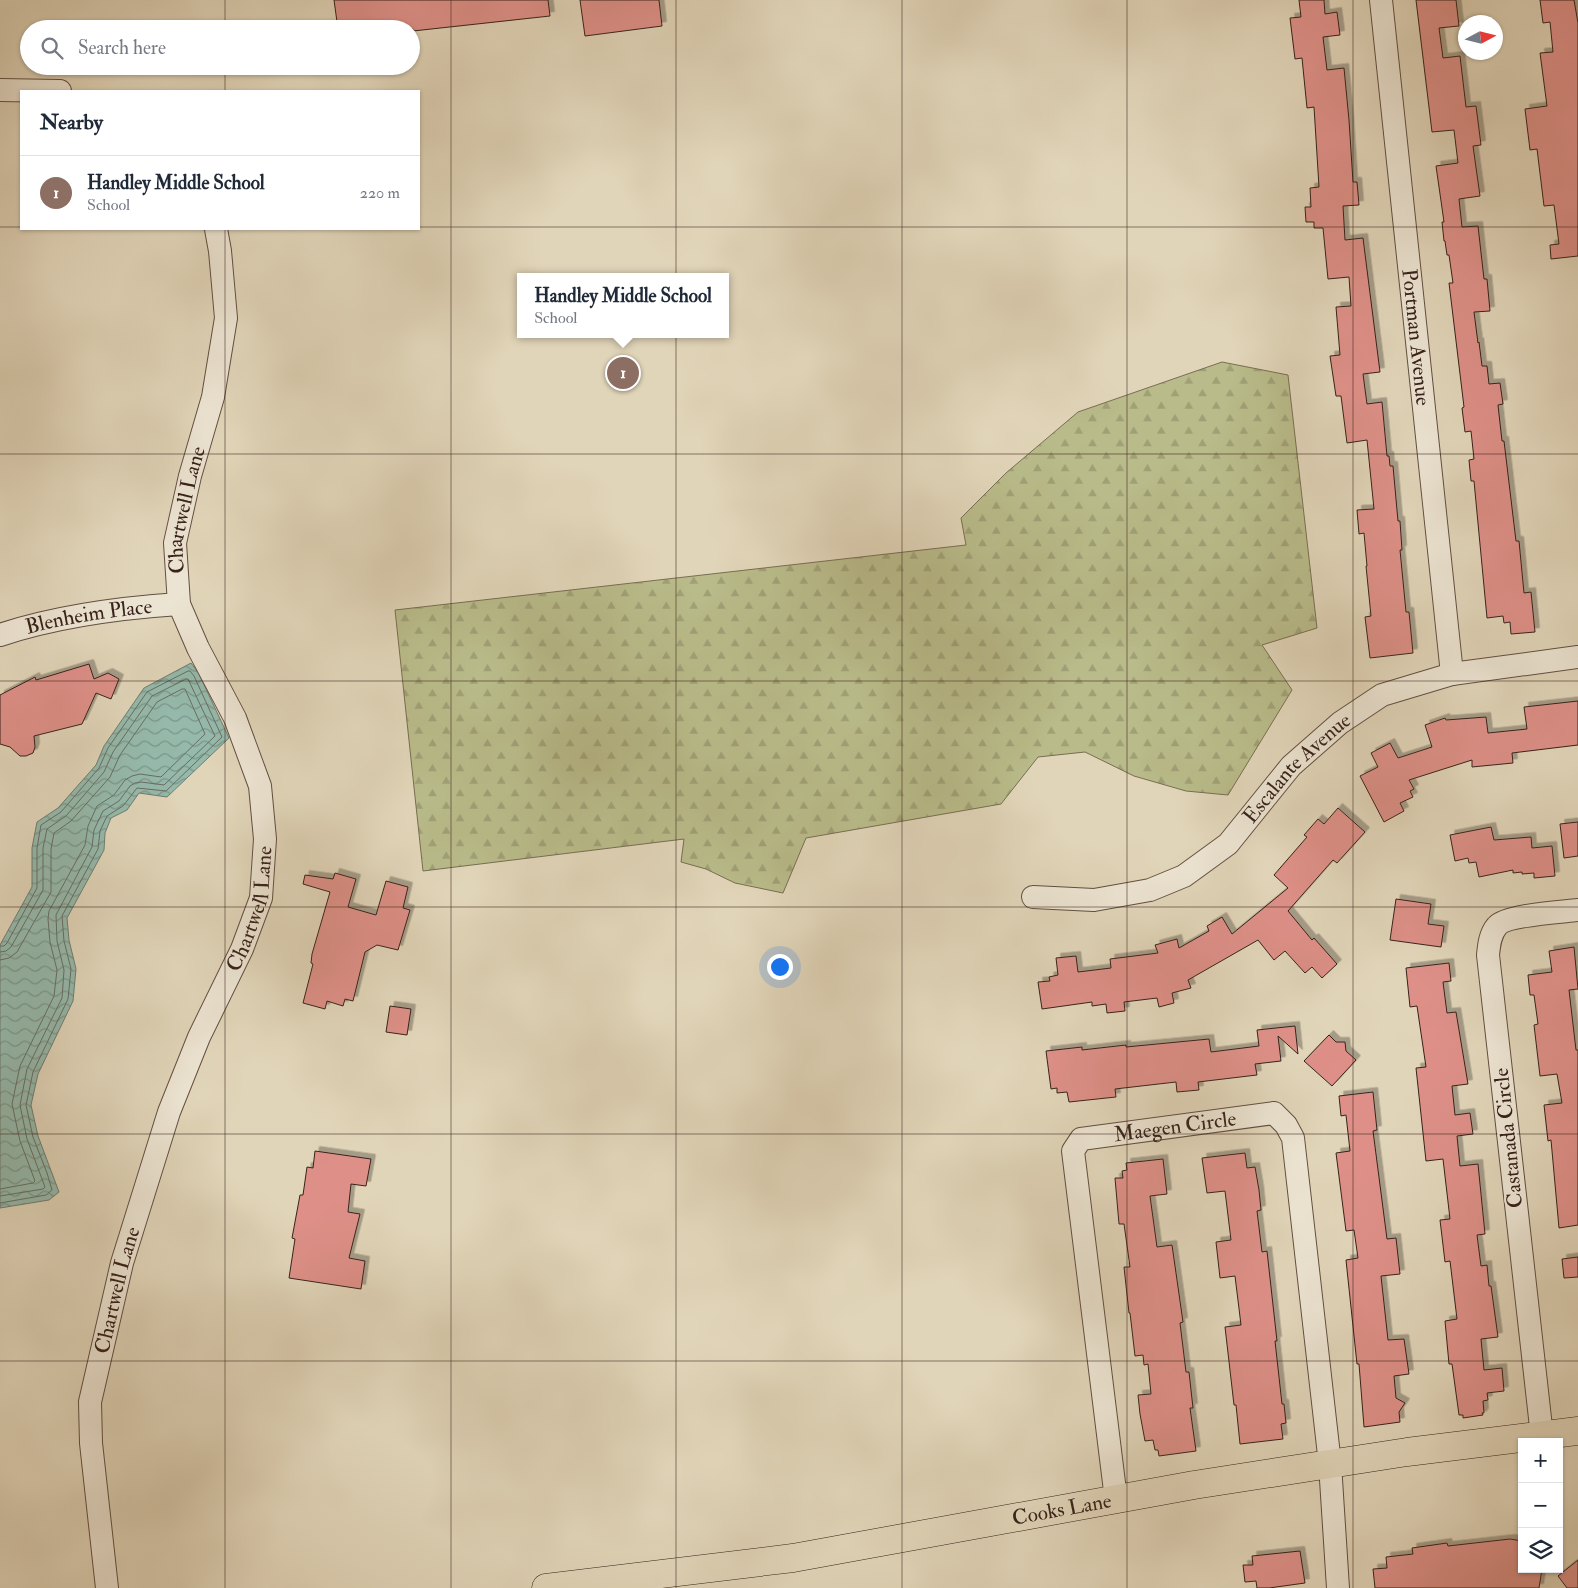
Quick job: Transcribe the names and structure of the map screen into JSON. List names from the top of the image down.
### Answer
{
  "streets": {
    "main road": ["Cooks Lane"],
    "street": [
      "Portman Avenue",
      "Chartwell Lane",
      "Blenheim Place",
      "Escalante Avenue",
      "Maegen Circle",
      "Castanada Circle"
    ]
  },
  "crossings": [
    ["Portman Avenue", "Escalante Avenue"],
    ["Chartwell Lane", "Blenheim Place"],
    ["Maegen Circle", "Cooks Lane"],
    ["Castanada Circle", "Cooks Lane"]
  ],
  "north": "right",
  "page": {
    "search": "Search here",
    "heading": "Nearby",
    "list": [
      {
        "mark": "1",
        "name": "Handley Middle School",
        "note": "School",
        "value": "220 m"
      }
    ],
    "popup": ["Handley Middle School", "School"],
    "pins": "1",
    "map_buttons": ["+", "−"]
  }
}
